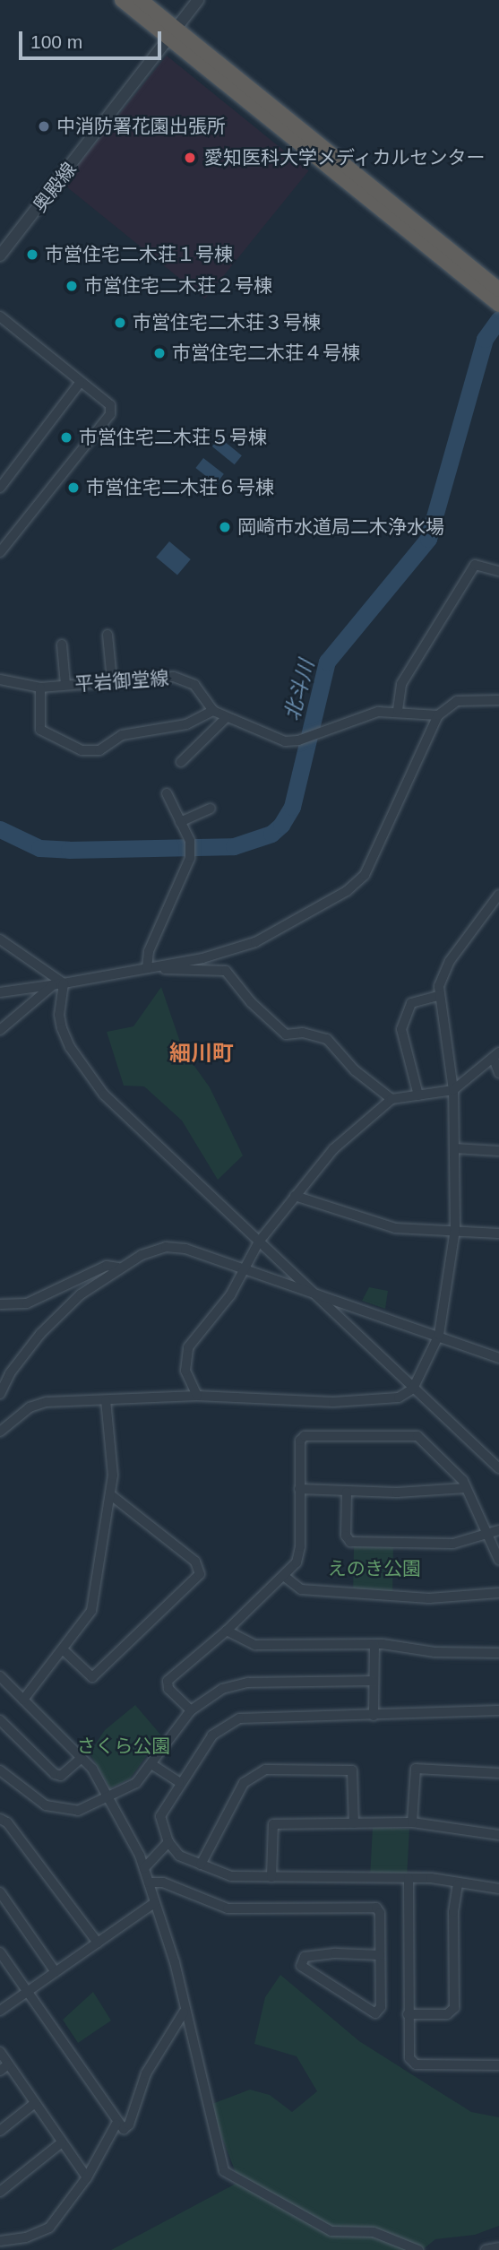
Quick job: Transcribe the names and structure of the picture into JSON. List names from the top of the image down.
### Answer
{
  "streets": {
    "street": ["奥殿線", "平岩御堂線"]
  },
  "districts": ["細川町"],
  "water": ["北斗川"],
  "parks": ["えのき公園", "さくら公園"],
  "places": [
    "中消防署花園出張所",
    "愛知医科大学メディカルセンター",
    "市営住宅二木荘１号棟",
    "市営住宅二木荘２号棟",
    "市営住宅二木荘３号棟",
    "市営住宅二木荘４号棟",
    "市営住宅二木荘５号棟",
    "市営住宅二木荘６号棟",
    "岡崎市水道局二木浄水場"
  ],
  "scale_bar": "100 m"
}
